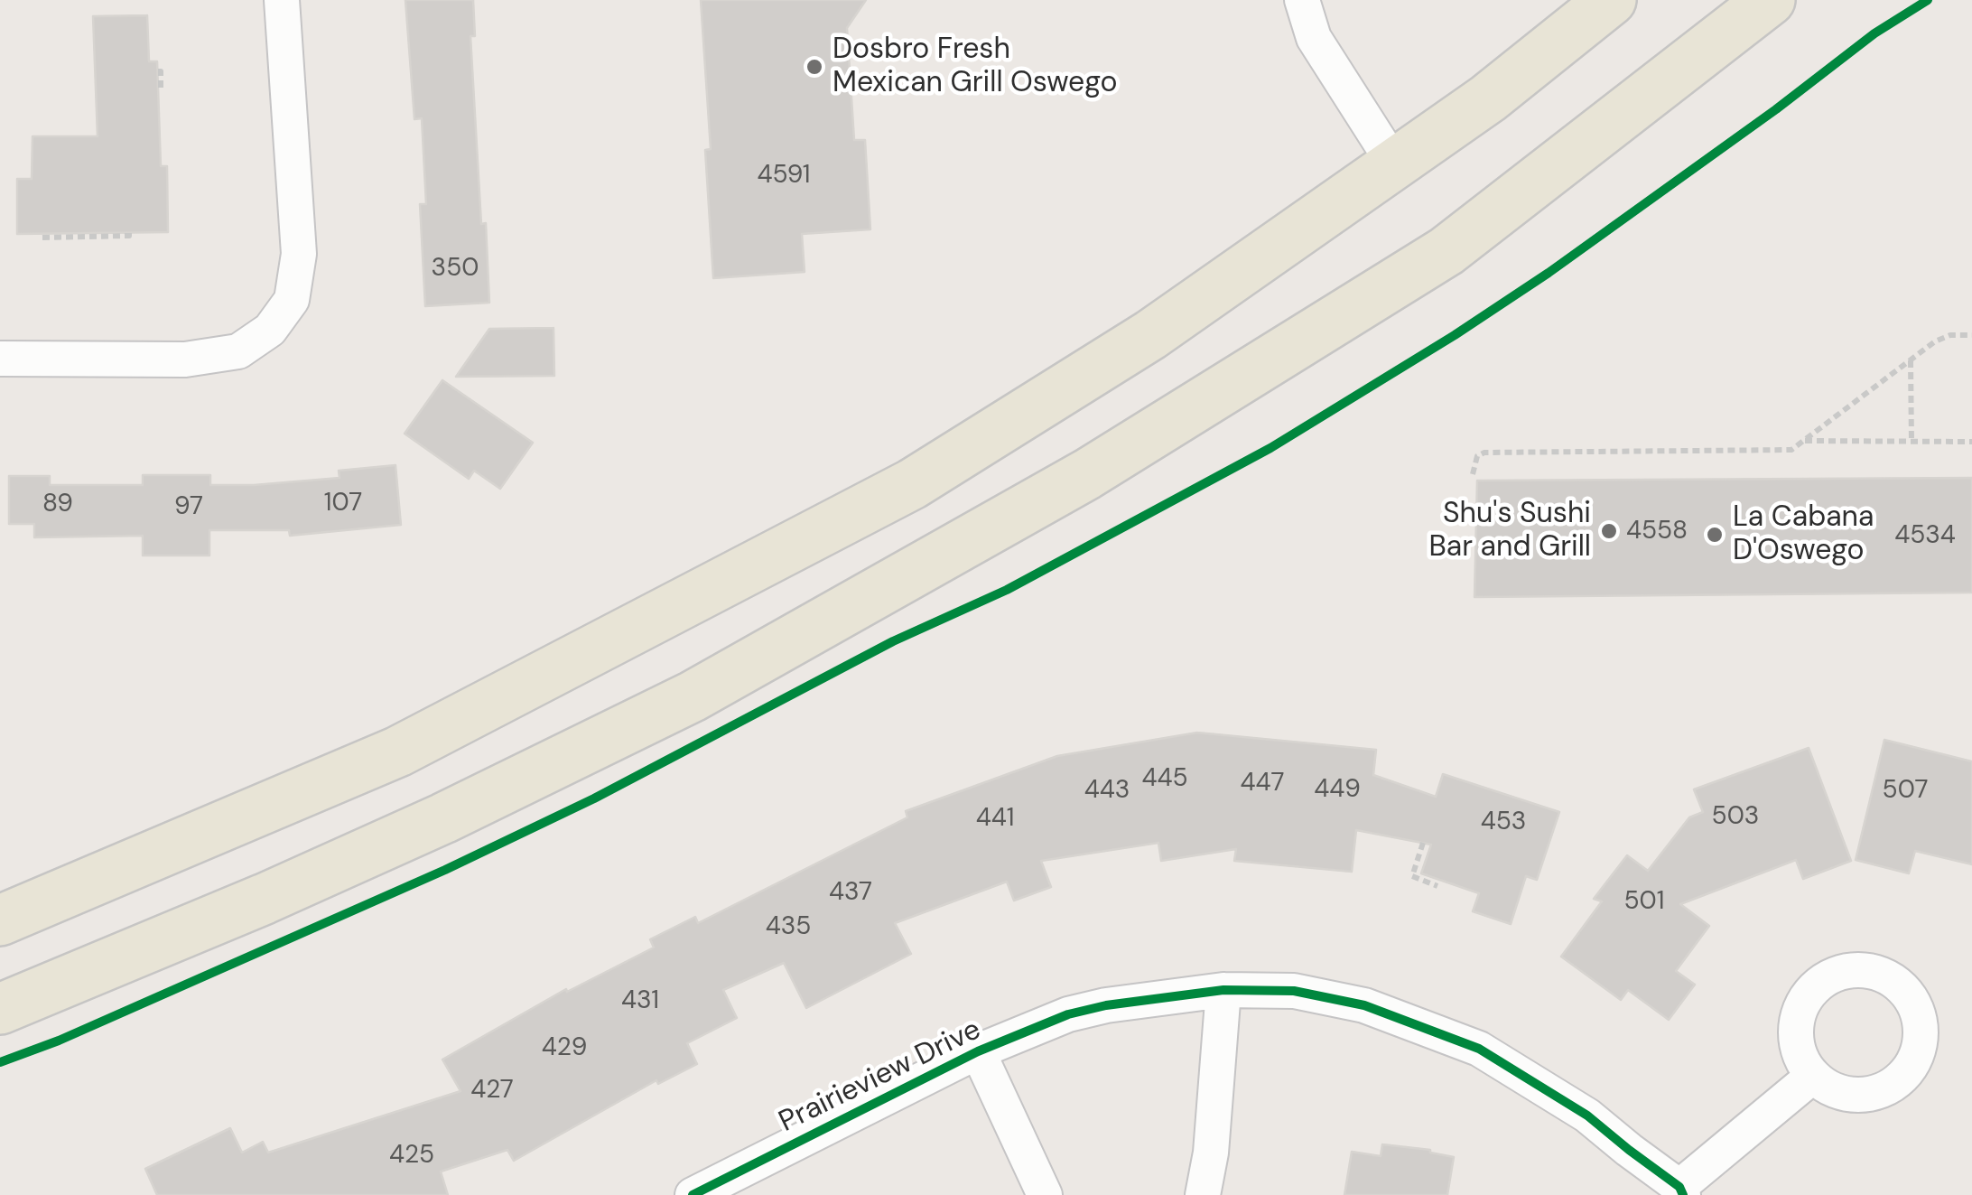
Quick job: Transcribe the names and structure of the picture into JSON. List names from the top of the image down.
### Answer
{
  "streets": {
    "street": ["Prairieview Drive"]
  },
  "places": ["Dosbro Fresh Mexican Grill Oswego", "Shu's Sushi Bar and Grill", "La Cabana D'Oswego"],
  "house_numbers": [
    "4591",
    "350",
    "107",
    "89",
    "97",
    "4558",
    "4534",
    "445",
    "447",
    "449",
    "443",
    "507",
    "503",
    "441",
    "453",
    "437",
    "501",
    "435",
    "431",
    "429",
    "427",
    "425"
  ]
}
